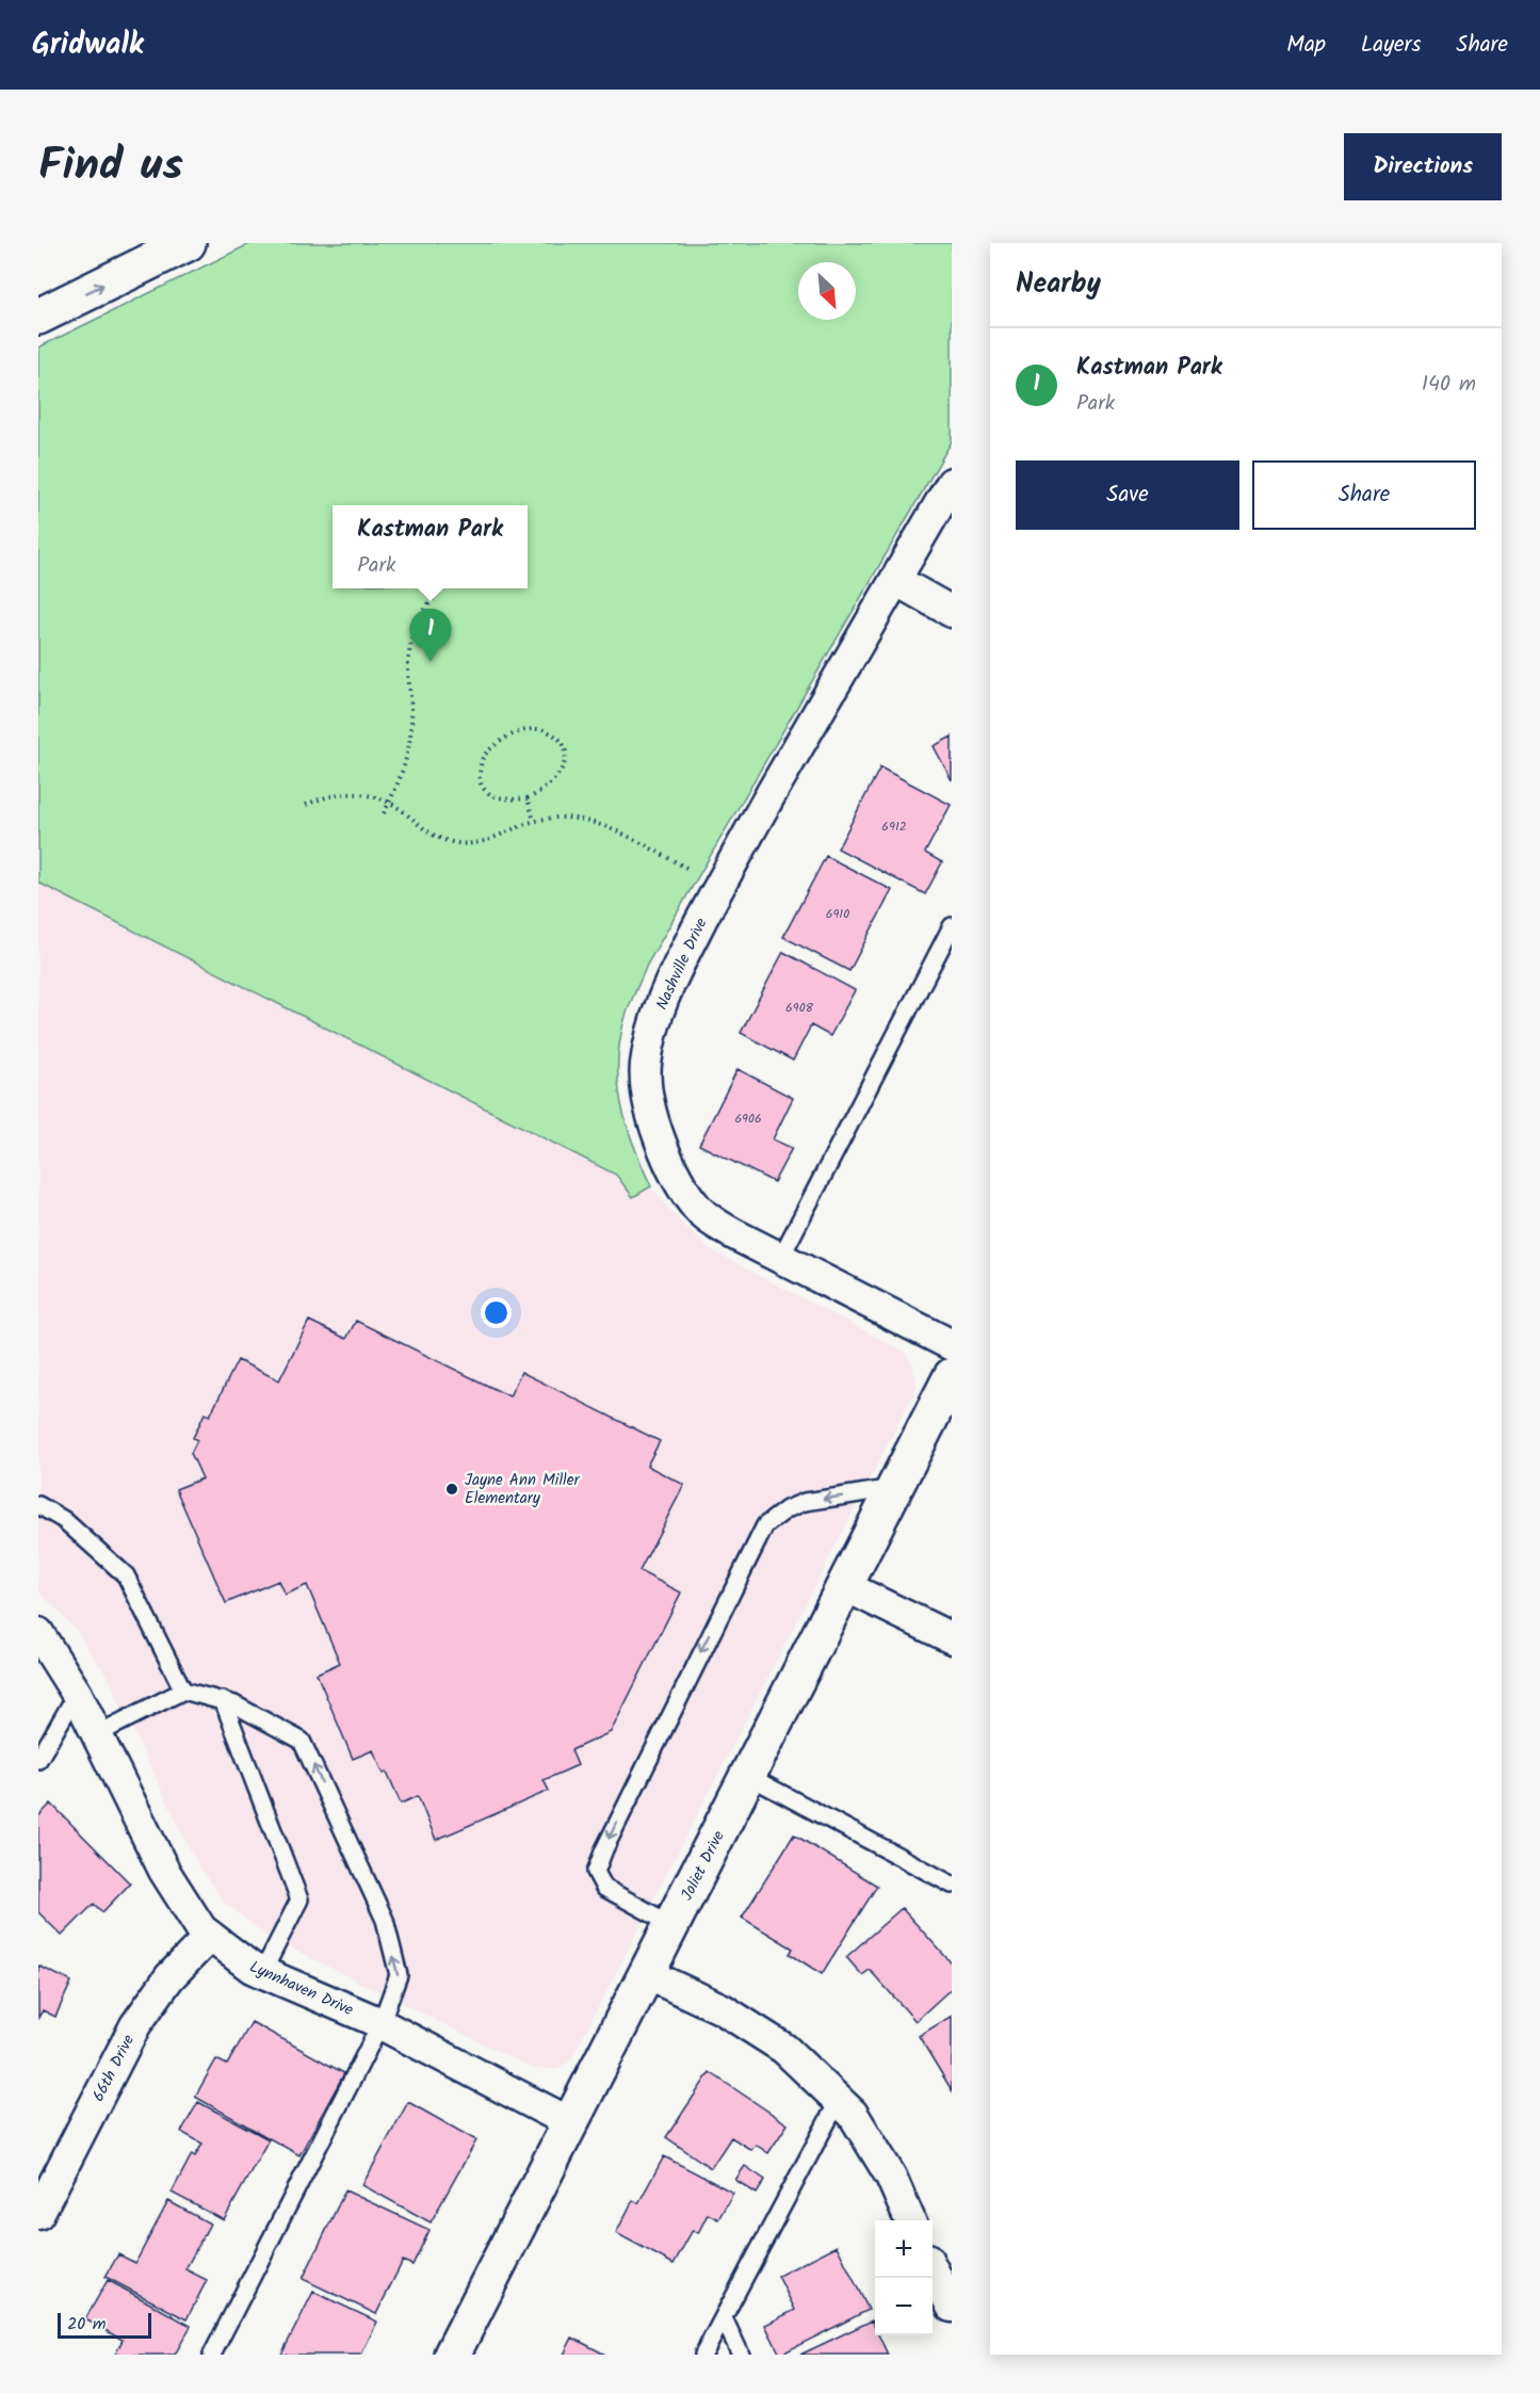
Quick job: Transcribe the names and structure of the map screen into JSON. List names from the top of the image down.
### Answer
{
  "streets": {
    "street": [
      "Nashville Drive",
      "Joliet Drive",
      "Lynnhaven Drive",
      "66th Drive"
    ]
  },
  "crossings": [
    ["Joliet Drive", "Lynnhaven Drive"],
    ["Lynnhaven Drive", "66th Drive"]
  ],
  "places": ["Jayne Ann Miller Elementary"],
  "house_numbers": [
    "6912",
    "6910",
    "6908",
    "6906"
  ],
  "scale_bar": "20 m",
  "north": "bottom right",
  "page": {
    "header": "Gridwalk",
    "nav": ["Map", "Layers", "Share"],
    "title": "Find us",
    "buttons": [
      "Directions",
      ["Save", "Share"]
    ],
    "heading": "Nearby",
    "list": [
      {
        "mark": "1",
        "name": "Kastman Park",
        "note": "Park",
        "value": "140 m"
      }
    ],
    "popup": ["Kastman Park", "Park"],
    "pins": "1",
    "map_buttons": ["+", "−"],
    "scale": "20 m"
  }
}
